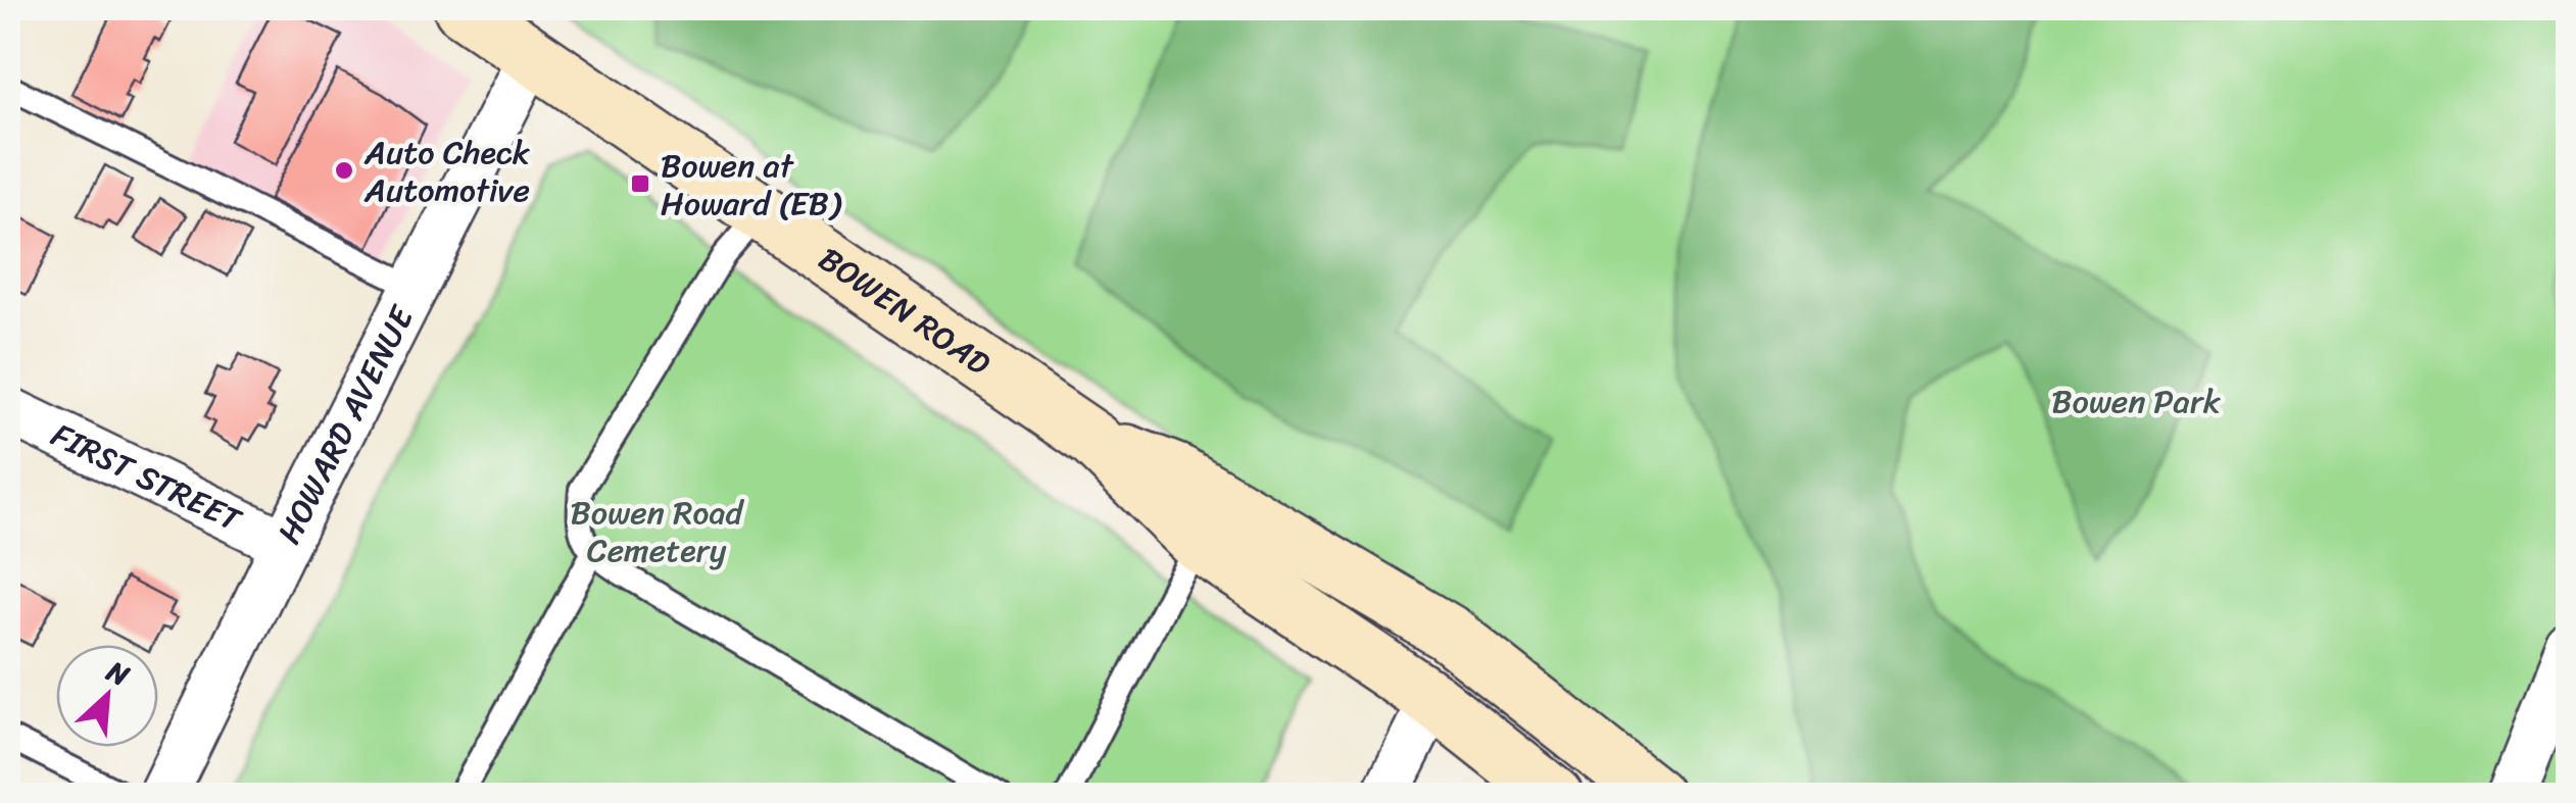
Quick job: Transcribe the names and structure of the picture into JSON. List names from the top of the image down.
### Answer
{
  "streets": {
    "main road": ["BOWEN ROAD"],
    "street": ["HOWARD AVENUE", "FIRST STREET"]
  },
  "crossings": [
    ["BOWEN ROAD", "HOWARD AVENUE"],
    ["HOWARD AVENUE", "FIRST STREET"]
  ],
  "parks": ["Bowen Park", "Bowen Road Cemetery"],
  "places": {
    "other": ["Auto Check Automotive"],
    "transit": ["Bowen at Howard (EB)"]
  },
  "north": "top right"
}
